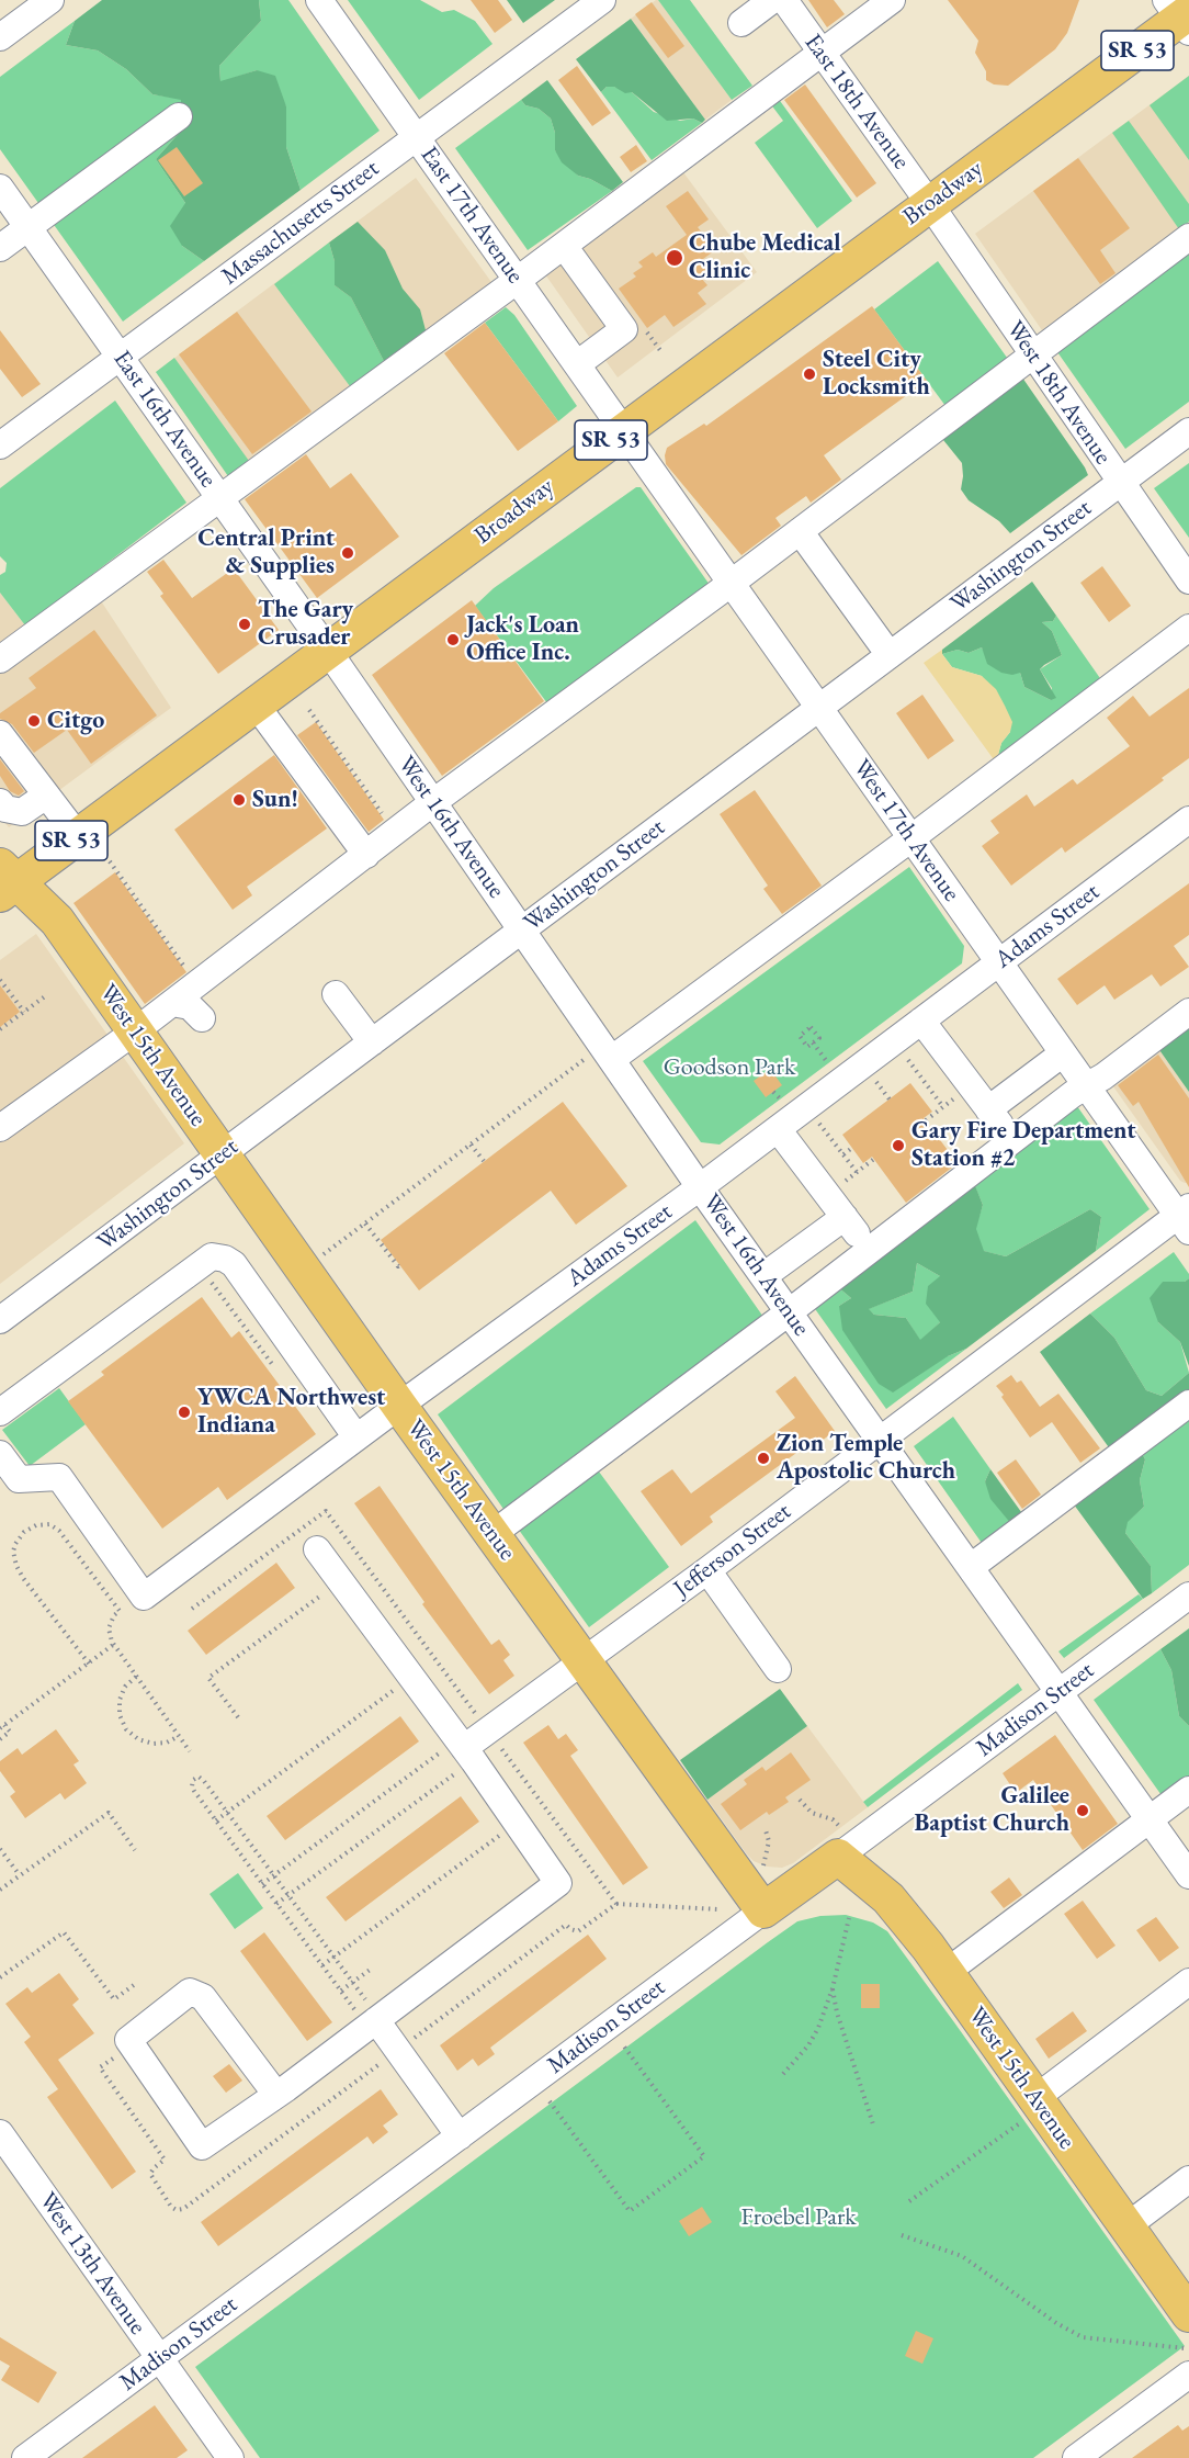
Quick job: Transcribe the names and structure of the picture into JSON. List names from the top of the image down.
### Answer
{
  "streets": {
    "main road": [
      "SR 53",
      "Broadway",
      "West 15th Avenue",
      "Madison Street"
    ],
    "street": [
      "East 18th Avenue",
      "East 17th Avenue",
      "Massachusetts Street",
      "West 18th Avenue",
      "East 16th Avenue",
      "Washington Street",
      "West 16th Avenue",
      "West 17th Avenue",
      "Adams Street",
      "Jefferson Street",
      "West 13th Avenue"
    ]
  },
  "crossings": [
    ["East 18th Avenue", "Broadway"],
    ["East 18th Avenue", "West 18th Avenue"],
    ["Broadway", "East 17th Avenue"],
    ["Broadway", "West 18th Avenue"],
    ["Broadway", "East 16th Avenue"],
    ["Broadway", "West 16th Avenue"],
    ["Broadway", "West 17th Avenue"],
    ["Broadway", "West 15th Avenue"],
    ["East 17th Avenue", "Massachusetts Street"],
    ["East 17th Avenue", "West 17th Avenue"],
    ["Massachusetts Street", "East 16th Avenue"],
    ["West 18th Avenue", "Washington Street"],
    ["East 16th Avenue", "West 16th Avenue"],
    ["Washington Street", "West 16th Avenue"],
    ["Washington Street", "West 17th Avenue"],
    ["Washington Street", "West 15th Avenue"],
    ["West 16th Avenue", "Adams Street"],
    ["West 16th Avenue", "Jefferson Street"],
    ["West 16th Avenue", "Madison Street"],
    ["West 17th Avenue", "Adams Street"],
    ["West 17th Avenue", "Jefferson Street"],
    ["Adams Street", "West 15th Avenue"],
    ["West 15th Avenue", "Jefferson Street"],
    ["West 15th Avenue", "Madison Street"],
    ["Madison Street", "West 13th Avenue"]
  ],
  "parks": ["Goodson Park", "Froebel Park"],
  "places": [
    "Chube Medical Clinic",
    "Steel City Locksmith",
    "Central Print & Supplies",
    "The Gary Crusader",
    "Jack's Loan Office Inc.",
    "Citgo",
    "Sun!",
    "Gary Fire Department Station #2",
    "YWCA Northwest Indiana",
    "Zion Temple Apostolic Church",
    "Galilee Baptist Church"
  ]
}
